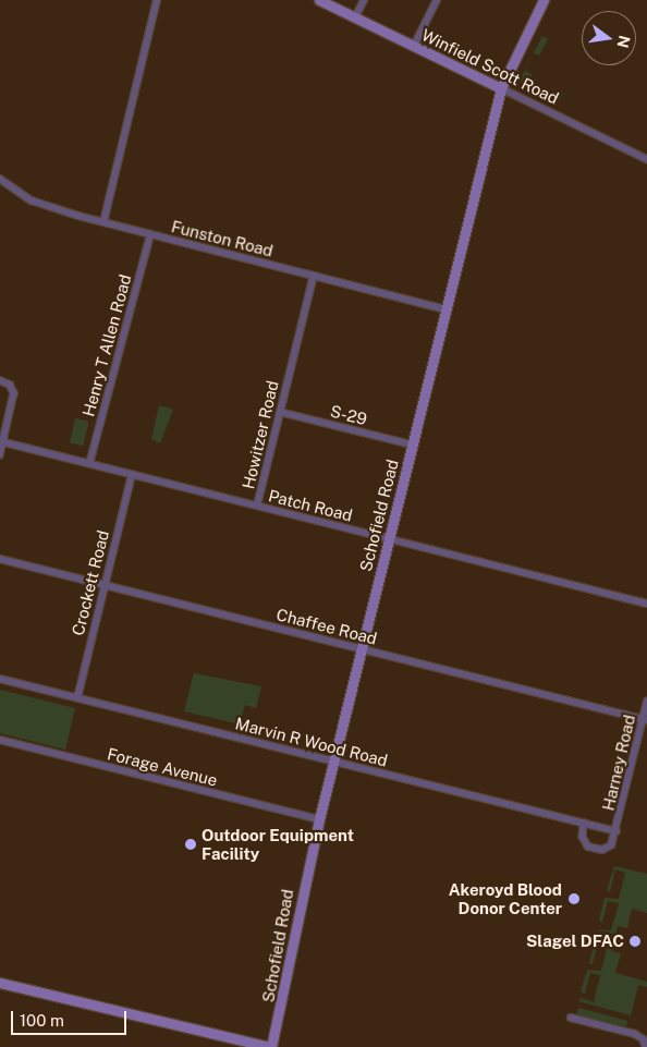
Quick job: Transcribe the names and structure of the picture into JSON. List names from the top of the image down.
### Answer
{
  "streets": {
    "street": [
      "Winfield Scott Road",
      "Funston Road",
      "Henry T Allen Road",
      "S-29",
      "Howitzer Road",
      "Patch Road",
      "Schofield Road",
      "Crockett Road",
      "Chaffee Road",
      "Marvin R Wood Road",
      "Harney Road",
      "Forage Avenue"
    ]
  },
  "crossings": [
    ["Winfield Scott Road", "Schofield Road"],
    ["Funston Road", "Henry T Allen Road"],
    ["Funston Road", "Howitzer Road"],
    ["Funston Road", "Schofield Road"],
    ["Henry T Allen Road", "Patch Road"],
    ["S-29", "Howitzer Road"],
    ["S-29", "Schofield Road"],
    ["Howitzer Road", "Patch Road"],
    ["Patch Road", "Schofield Road"],
    ["Patch Road", "Crockett Road"],
    ["Schofield Road", "Chaffee Road"],
    ["Schofield Road", "Marvin R Wood Road"],
    ["Schofield Road", "Forage Avenue"],
    ["Crockett Road", "Chaffee Road"],
    ["Crockett Road", "Marvin R Wood Road"],
    ["Chaffee Road", "Harney Road"],
    ["Marvin R Wood Road", "Harney Road"]
  ],
  "places": ["Outdoor Equipment Facility", "Akeroyd Blood Donor Center", "Slagel DFAC"],
  "scale_bar": "100 m",
  "north": "right"
}
